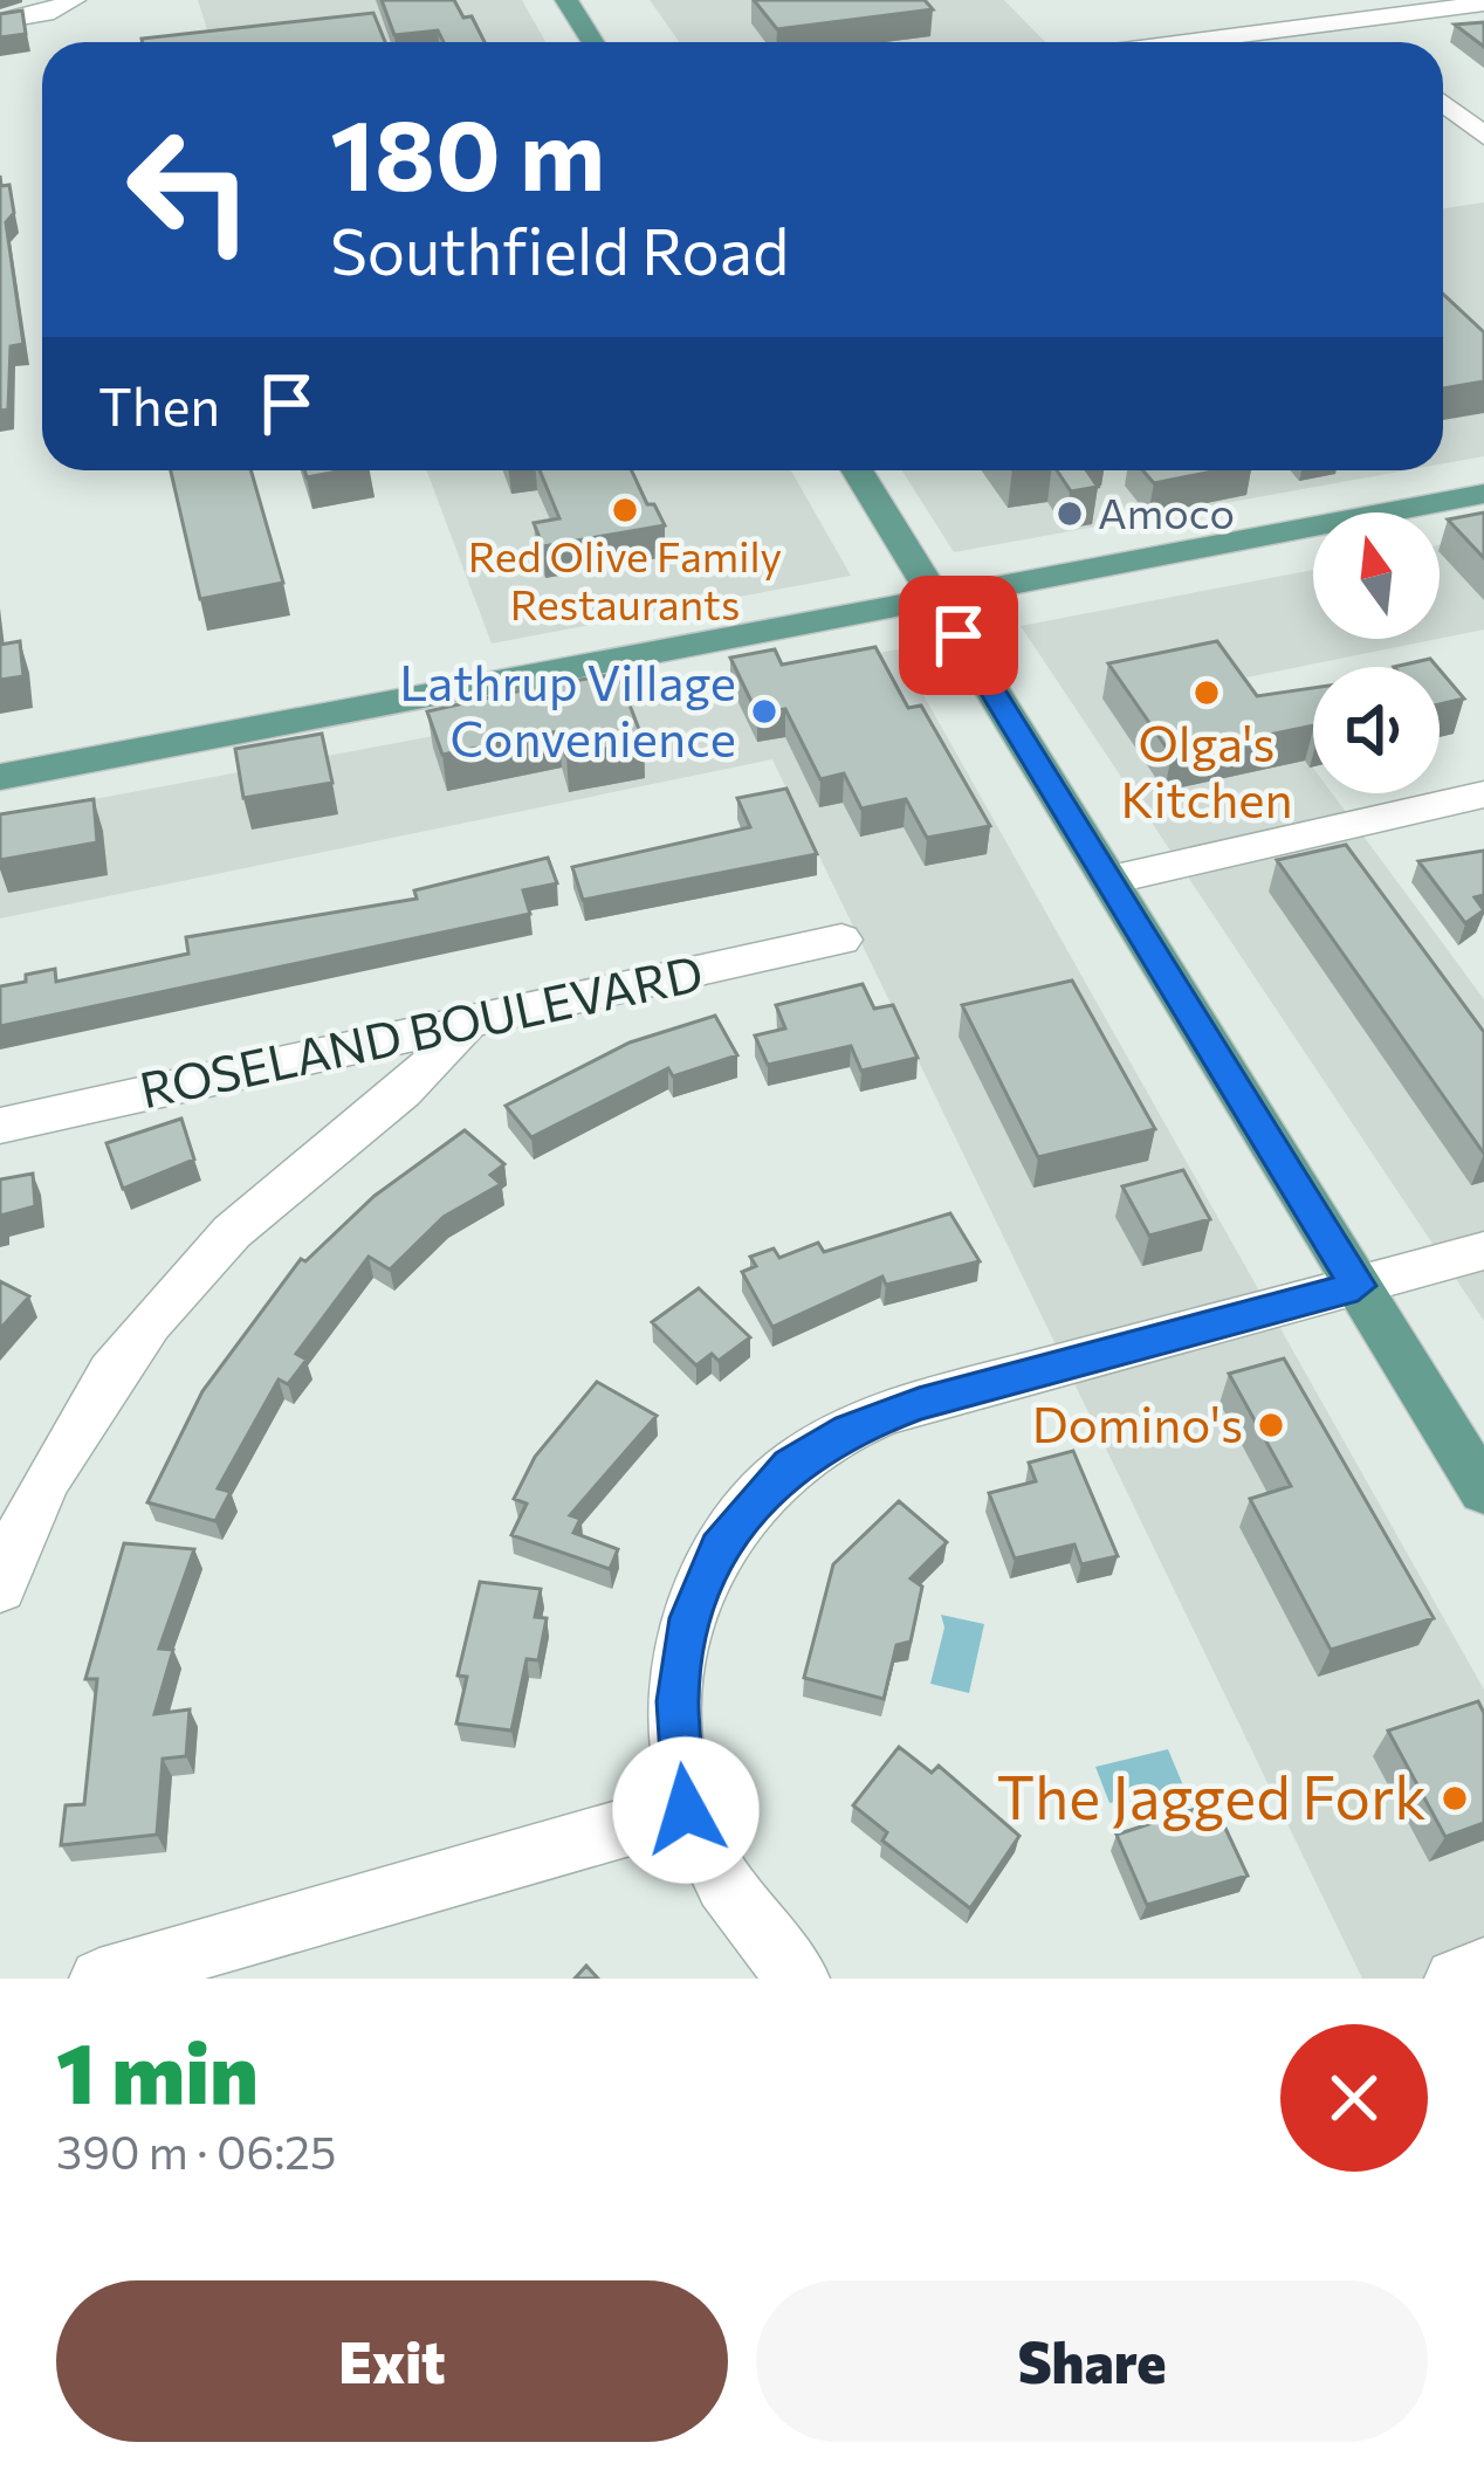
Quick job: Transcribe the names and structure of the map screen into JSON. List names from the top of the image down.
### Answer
{
  "streets": {
    "street": ["ROSELAND BOULEVARD"]
  },
  "places": [
    "Red Olive Family Restaurants",
    "Amoco",
    "Olga's Kitchen",
    "Lathrup Village Convenience",
    "Domino's",
    "The Jagged Fork"
  ],
  "north": "top",
  "page": {
    "turn": ["180 m", "Southfield Road"],
    "then": "Then",
    "heading": ["1 min", "390 m · 06:25"],
    "buttons": ["Exit", "Share"]
  }
}
